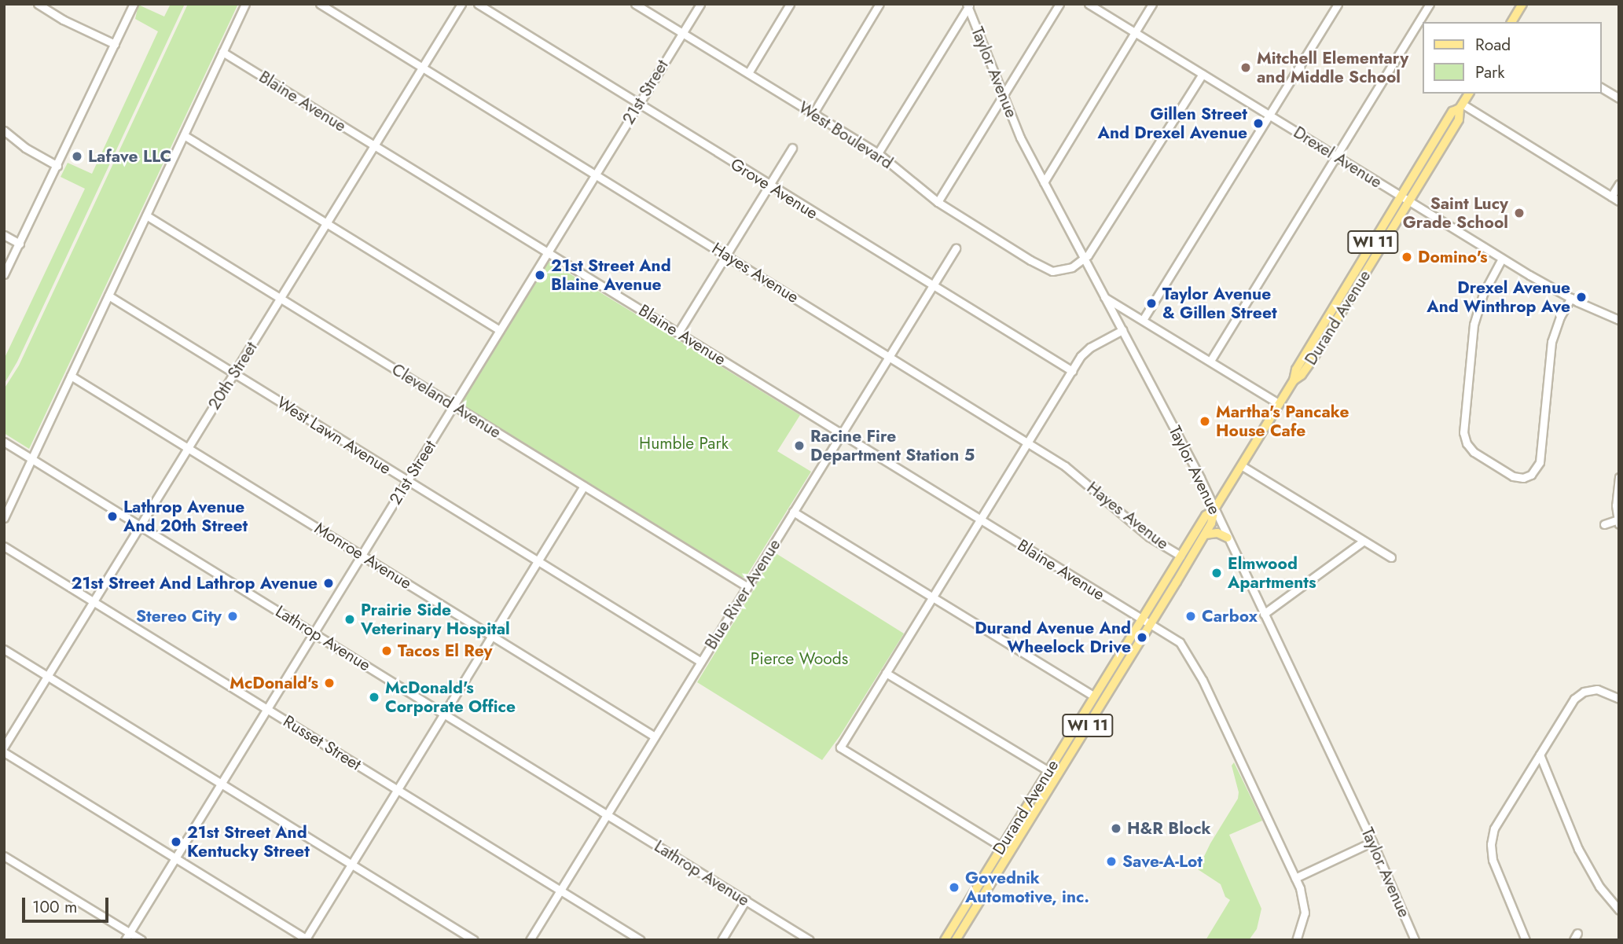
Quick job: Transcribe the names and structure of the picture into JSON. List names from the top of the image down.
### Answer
{
  "streets": {
    "main road": ["WI 11", "Durand Avenue"],
    "street": [
      "Taylor Avenue",
      "21st Street",
      "Blaine Avenue",
      "West Boulevard",
      "Drexel Avenue",
      "Grove Avenue",
      "Hayes Avenue",
      "20th Street",
      "Cleveland Avenue",
      "West Lawn Avenue",
      "Monroe Avenue",
      "Blue River Avenue",
      "Lathrop Avenue",
      "Russet Street"
    ]
  },
  "crossings": [
    ["Taylor Avenue", "West Boulevard"],
    ["Taylor Avenue", "Durand Avenue"],
    ["21st Street", "Blaine Avenue"],
    ["21st Street", "West Boulevard"],
    ["21st Street", "Grove Avenue"],
    ["21st Street", "Hayes Avenue"],
    ["21st Street", "Cleveland Avenue"],
    ["21st Street", "West Lawn Avenue"],
    ["21st Street", "Monroe Avenue"],
    ["21st Street", "Lathrop Avenue"],
    ["21st Street", "Russet Street"],
    ["Blaine Avenue", "Durand Avenue"],
    ["Blaine Avenue", "20th Street"],
    ["Blaine Avenue", "Blue River Avenue"],
    ["Drexel Avenue", "Durand Avenue"],
    ["Grove Avenue", "Blue River Avenue"],
    ["Hayes Avenue", "Durand Avenue"],
    ["Hayes Avenue", "20th Street"],
    ["Hayes Avenue", "Blue River Avenue"],
    ["20th Street", "Cleveland Avenue"],
    ["20th Street", "West Lawn Avenue"],
    ["20th Street", "Monroe Avenue"],
    ["20th Street", "Lathrop Avenue"],
    ["20th Street", "Russet Street"],
    ["Cleveland Avenue", "Blue River Avenue"],
    ["West Lawn Avenue", "Blue River Avenue"],
    ["Monroe Avenue", "Blue River Avenue"],
    ["Blue River Avenue", "Lathrop Avenue"],
    ["Blue River Avenue", "Russet Street"]
  ],
  "parks": ["Humble Park", "Pierce Woods"],
  "places": [
    "Mitchell Elementary and Middle School",
    "Gillen Street And Drexel Avenue",
    "Lafave LLC",
    "Saint Lucy Grade School",
    "Domino's",
    "21st Street And Blaine Avenue",
    "Drexel Avenue And Winthrop Ave",
    "Taylor Avenue & Gillen Street",
    "Martha's Pancake House Cafe",
    "Racine Fire Department Station 5",
    "Lathrop Avenue And 20th Street",
    "Elmwood Apartments",
    "21st Street And Lathrop Avenue",
    "Stereo City",
    "Carbox",
    "Prairie Side Veterinary Hospital",
    "Durand Avenue And Wheelock Drive",
    "Tacos El Rey",
    "McDonald's",
    "McDonald's Corporate Office",
    "H&R Block",
    "21st Street And Kentucky Street",
    "Save-A-Lot",
    "Govednik Automotive, inc."
  ],
  "legend": ["Road", "Park"],
  "scale_bar": "100 m"
}
